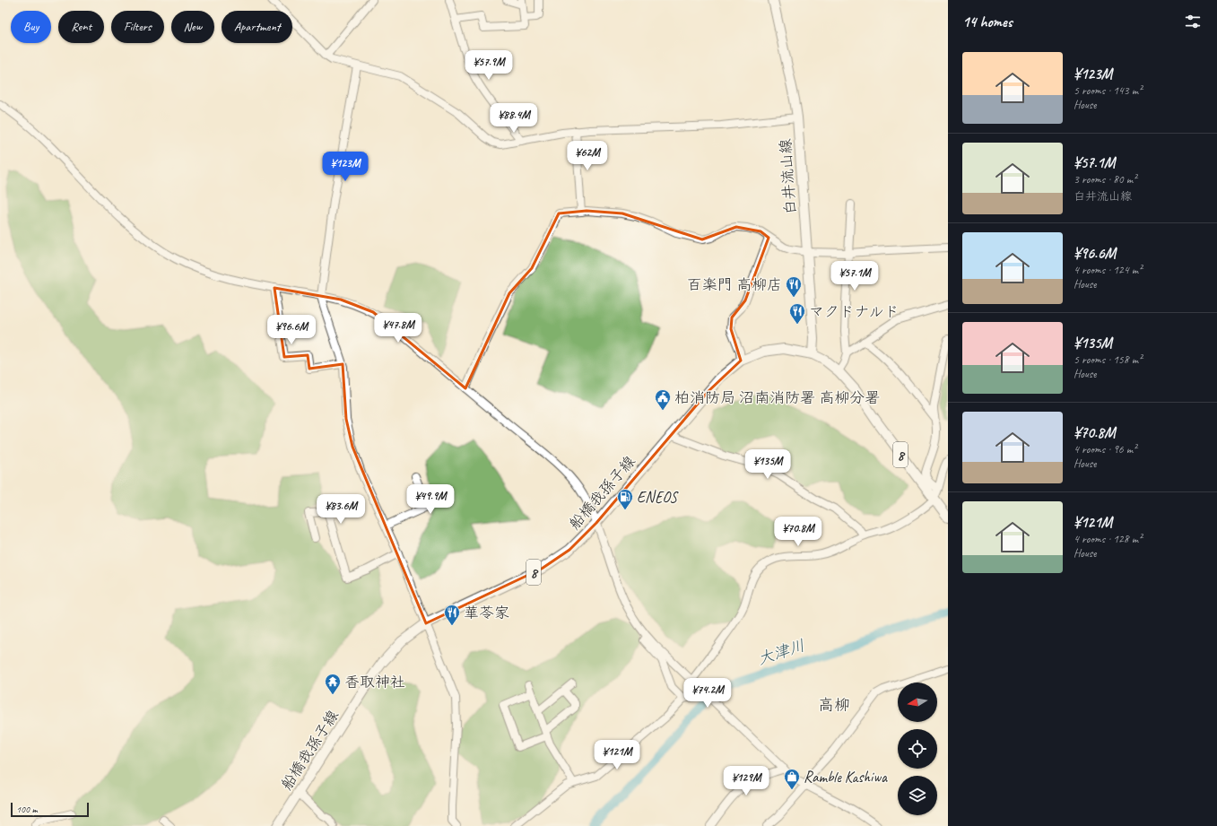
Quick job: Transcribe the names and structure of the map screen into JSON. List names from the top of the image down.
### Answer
{
  "streets": {
    "main road": ["白井流山線", "8", "船橋我孫子線"]
  },
  "crossings": [
    ["白井流山線", "船橋我孫子線"]
  ],
  "districts": ["高柳"],
  "water": ["大津川"],
  "places": {
    "restaurant": ["百楽門 高柳店", "マクドナルド", "華苓家"],
    "public building": ["柏消防局 沼南消防署 高柳分署"],
    "fuel station": ["ENEOS"],
    "temple": ["香取神社"],
    "shop": ["Ramble Kashiwa"]
  },
  "scale_bar": "100 m",
  "north": "left",
  "page": {
    "heading": "14 homes",
    "chip": [
      "Buy",
      "Rent",
      "Filters",
      "New",
      "Apartment"
    ],
    "list": [
      {
        "name": "¥123M",
        "note": "5 rooms · 143 m² · House"
      },
      {
        "name": "¥57.1M",
        "note": "3 rooms · 80 m² · 白井流山線"
      },
      {
        "name": "¥96.6M",
        "note": "4 rooms · 124 m² · House"
      },
      {
        "name": "¥135M",
        "note": "5 rooms · 158 m² · House"
      },
      {
        "name": "¥70.8M",
        "note": "4 rooms · 96 m² · House"
      },
      {
        "name": "¥121M",
        "note": "4 rooms · 128 m² · House"
      }
    ],
    "price": [
      "¥57.9M",
      "¥88.4M",
      "¥62M",
      "¥123M",
      "¥57.1M",
      "¥47.8M",
      "¥96.6M",
      "¥135M",
      "¥49.9M",
      "¥83.6M",
      "¥70.8M",
      "¥74.2M",
      "¥121M",
      "¥129M"
    ],
    "scale": "100 m"
  }
}
